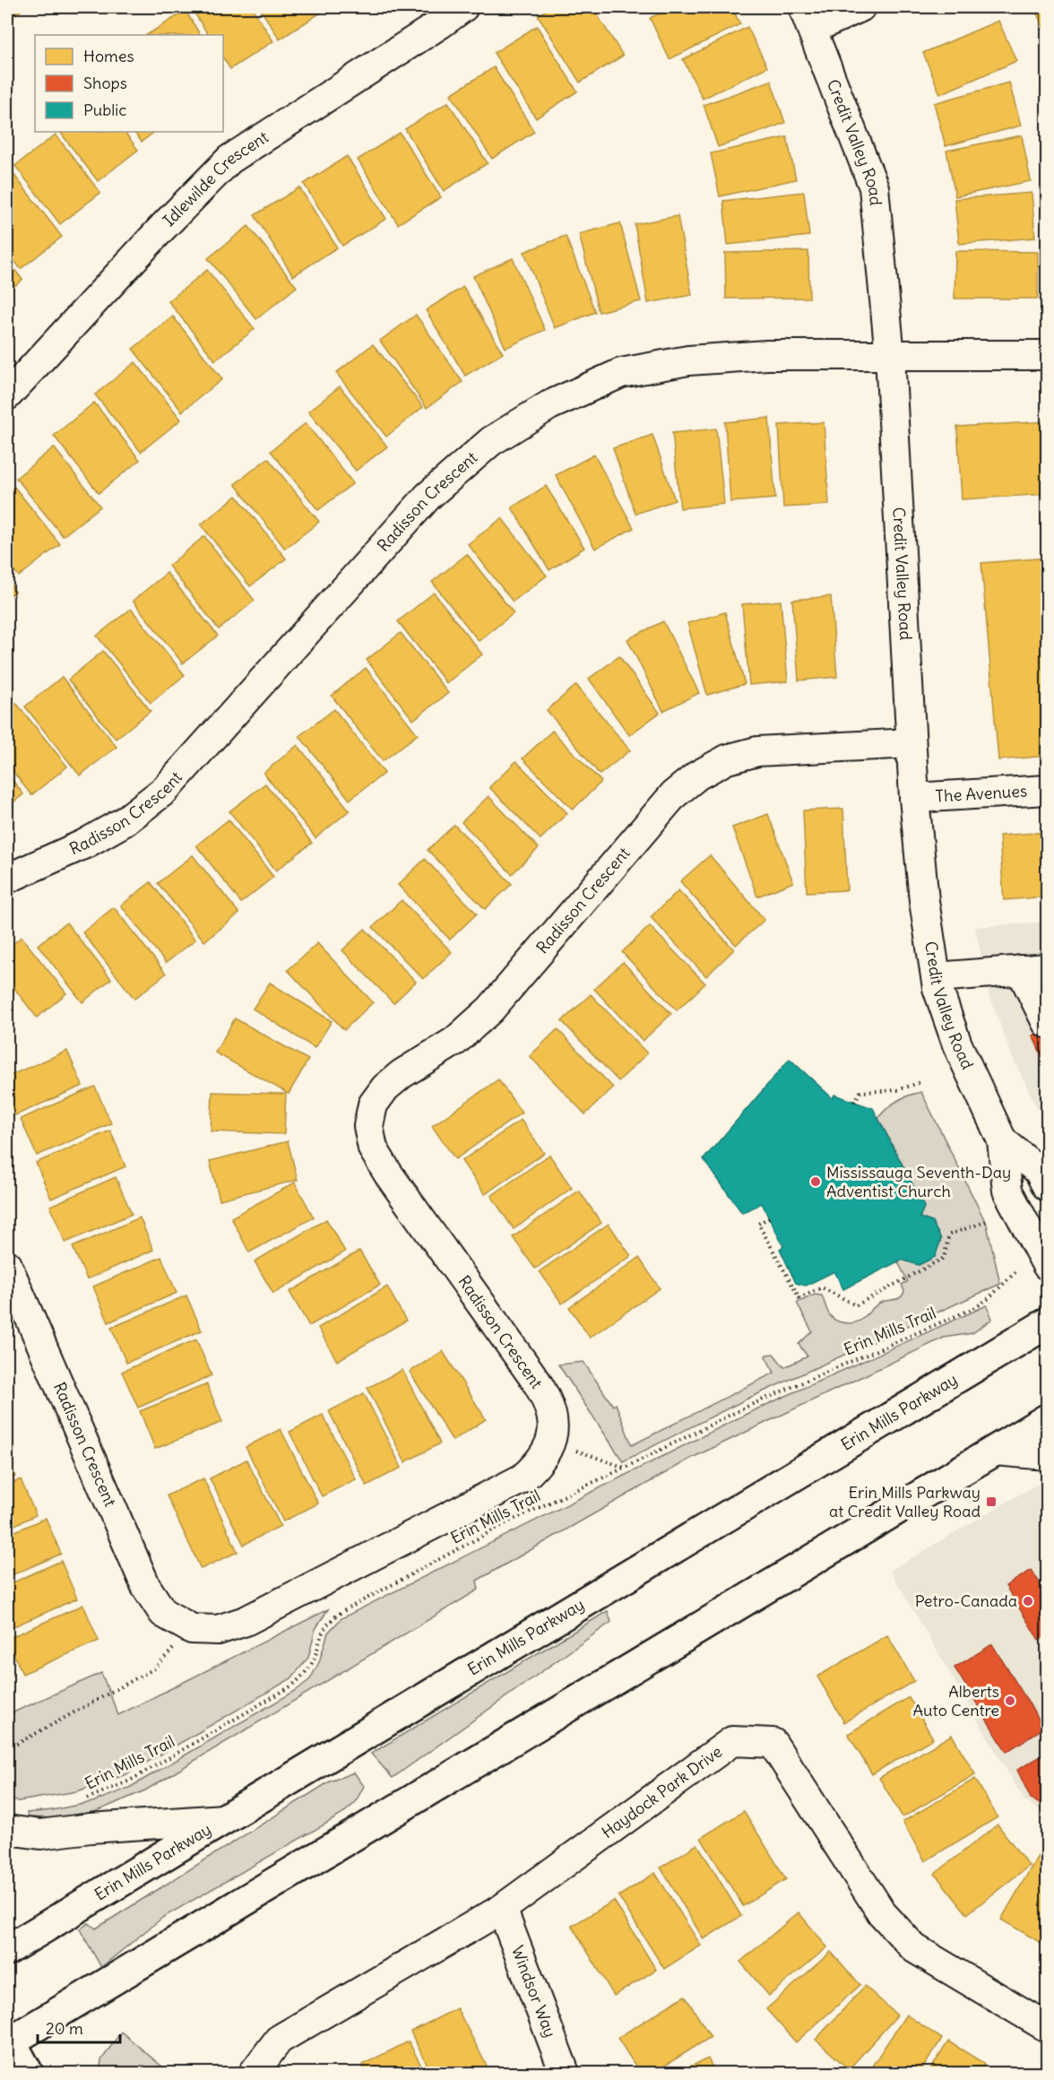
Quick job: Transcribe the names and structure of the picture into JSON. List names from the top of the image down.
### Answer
{
  "streets": {
    "main road": ["Erin Mills Parkway"],
    "street": [
      "Credit Valley Road",
      "Idlewilde Crescent",
      "Radisson Crescent",
      "The Avenues",
      "Haydock Park Drive",
      "Windsor Way"
    ],
    "path": ["Erin Mills Trail"]
  },
  "crossings": [
    ["Credit Valley Road", "Radisson Crescent"],
    ["Credit Valley Road", "The Avenues"],
    ["Haydock Park Drive", "Windsor Way"]
  ],
  "places": {
    "other": ["Mississauga Seventh-Day Adventist Church", "Petro-Canada", "Alberts Auto Centre"],
    "transit": ["Erin Mills Parkway at Credit Valley Road"]
  },
  "legend": ["Homes", "Shops", "Public"],
  "scale_bar": "20 m"
}
